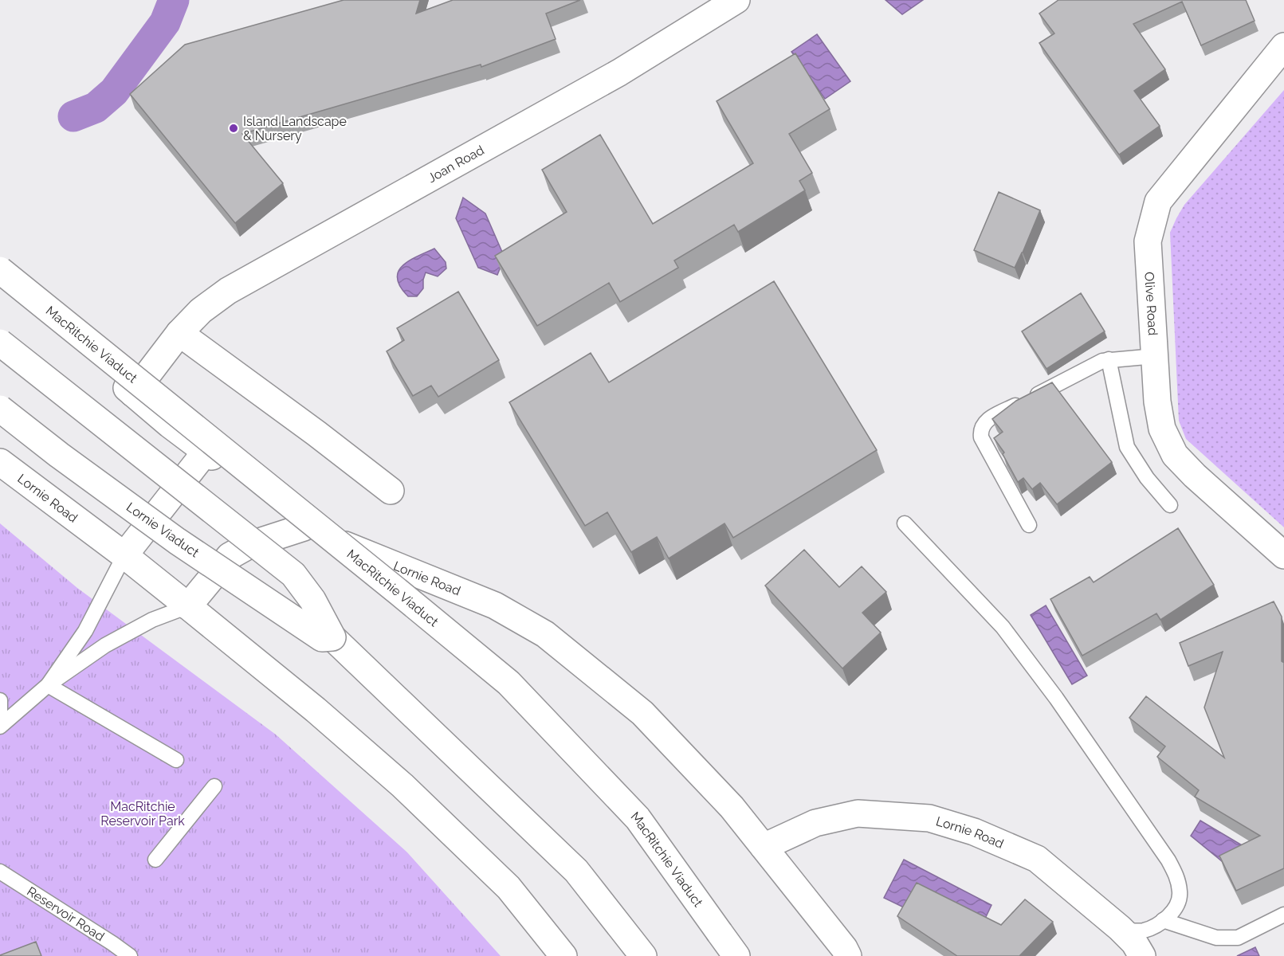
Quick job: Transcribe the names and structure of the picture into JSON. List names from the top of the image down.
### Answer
{
  "streets": {
    "main road": [
      "Joan Road",
      "Olive Road",
      "MacRitchie Viaduct",
      "Lornie Road",
      "Lornie Viaduct"
    ],
    "lane": ["Reservoir Road"]
  },
  "crossings": [
    ["Joan Road", "Lornie Road"]
  ],
  "parks": ["MacRitchie Reservoir Park"],
  "places": ["Island Landscape & Nursery"]
}
